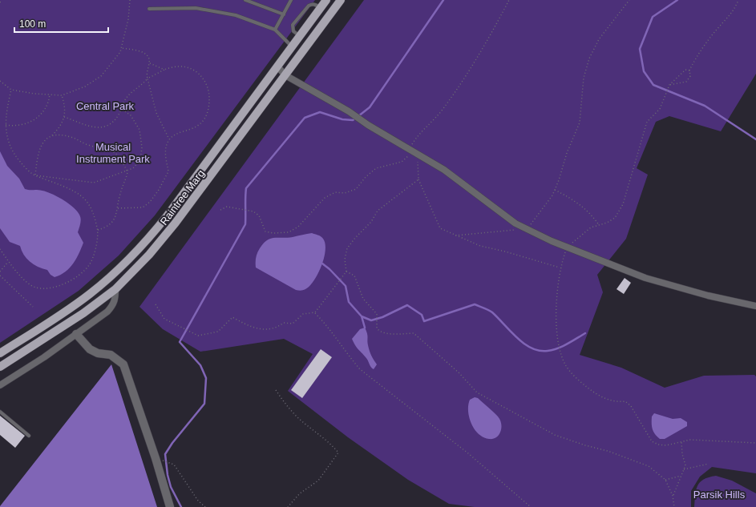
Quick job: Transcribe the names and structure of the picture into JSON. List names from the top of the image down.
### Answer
{
  "streets": {
    "main road": ["Raintree Marg"]
  },
  "parks": ["Central Park", "Musical Instrument Park", "Parsik Hills"],
  "scale_bar": "100 m"
}
